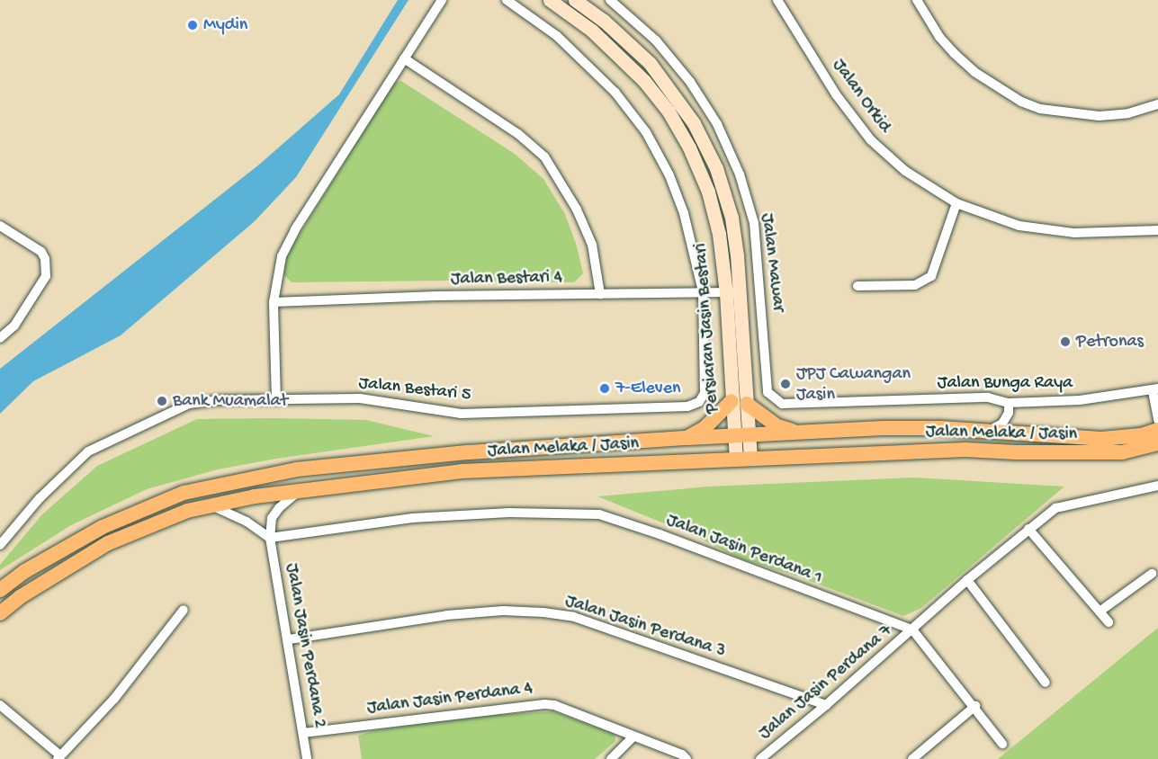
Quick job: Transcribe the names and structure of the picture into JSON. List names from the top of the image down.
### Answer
{
  "streets": {
    "main road": ["Jalan Melaka / Jasin"],
    "street": [
      "Jalan Orkid",
      "Jalan Mawar",
      "Jalan Bestari 4",
      "Persiaran Jasin Bestari",
      "Jalan Bunga Raya",
      "Jalan Bestari 5",
      "Jalan Jasin Perdana 1",
      "Jalan Jasin Perdana 3",
      "Jalan Jasin Perdana 2",
      "Jalan Jasin Perdana 7",
      "Jalan Jasin Perdana 4"
    ]
  },
  "crossings": [
    ["Jalan Mawar", "Jalan Bunga Raya"],
    ["Jalan Bestari 4", "Persiaran Jasin Bestari"],
    ["Jalan Bestari 4", "Jalan Bestari 5"],
    ["Persiaran Jasin Bestari", "Jalan Melaka / Jasin"],
    ["Jalan Jasin Perdana 1", "Jalan Jasin Perdana 2"],
    ["Jalan Jasin Perdana 1", "Jalan Jasin Perdana 7"],
    ["Jalan Jasin Perdana 3", "Jalan Jasin Perdana 2"],
    ["Jalan Jasin Perdana 3", "Jalan Jasin Perdana 7"],
    ["Jalan Jasin Perdana 2", "Jalan Jasin Perdana 4"]
  ],
  "places": [
    "Mydin",
    "Petronas",
    "JPJ Cawangan Jasin",
    "7-Eleven",
    "Bank Muamalat"
  ]
}
